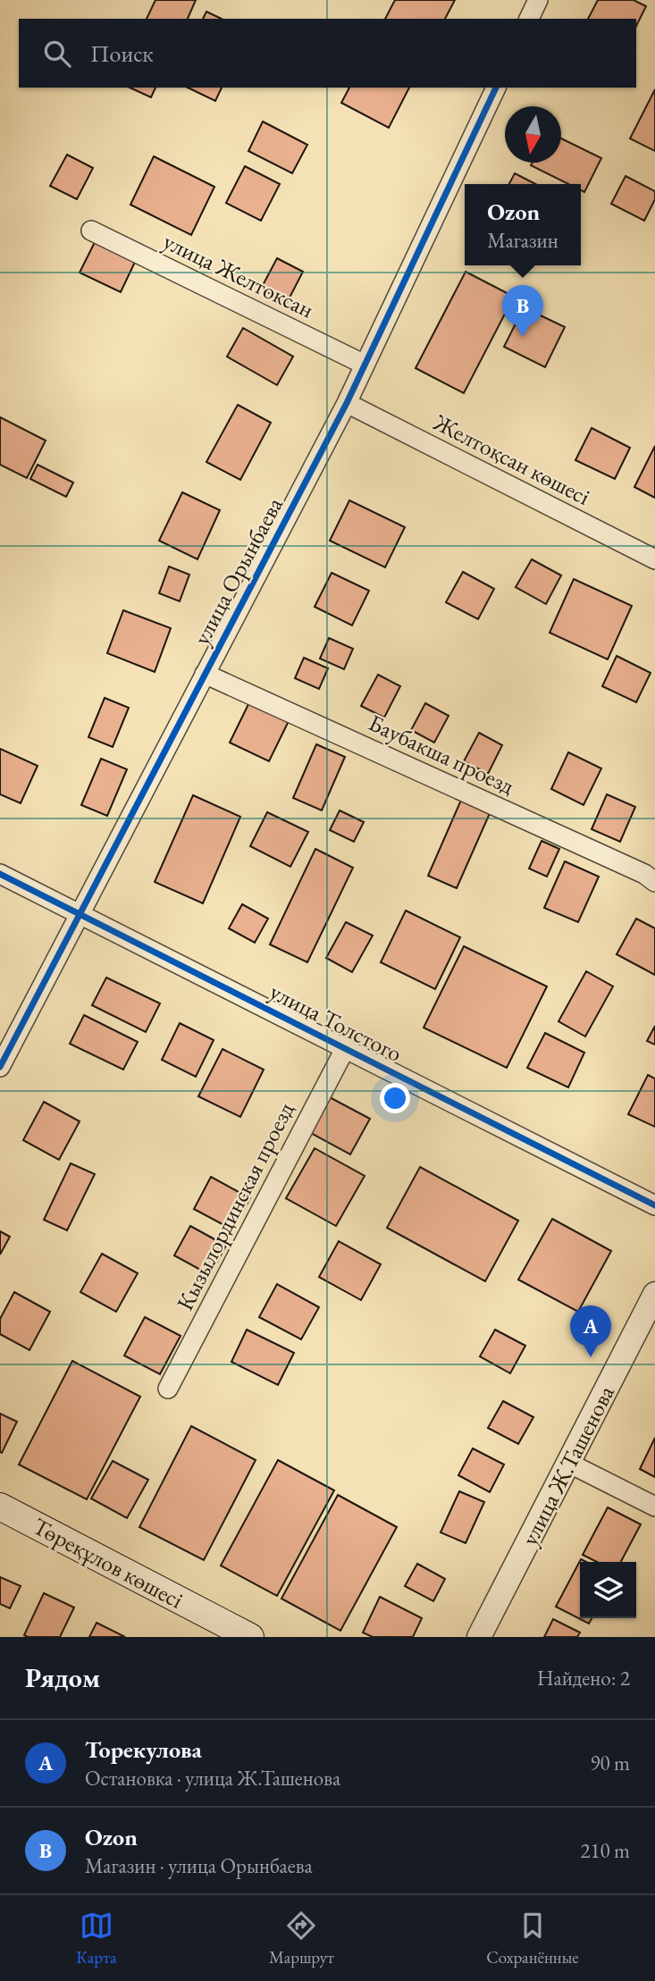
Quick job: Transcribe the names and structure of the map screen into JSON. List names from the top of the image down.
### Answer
{
  "streets": {
    "main road": ["Төреқұлов көшесі"],
    "street": [
      "улица Желтоксан",
      "Желтоқсан көшесі",
      "улица Орынбаева",
      "Баубакша проезд",
      "улица Толстого",
      "Кызылординская проезд",
      "улица Ж.Ташенова"
    ]
  },
  "crossings": [
    ["улица Желтоксан", "улица Орынбаева"],
    ["Желтоқсан көшесі", "улица Орынбаева"],
    ["улица Орынбаева", "Баубакша проезд"],
    ["улица Орынбаева", "улица Толстого"],
    ["улица Толстого", "Кызылординская проезд"]
  ],
  "north": "bottom",
  "page": {
    "search": "Поиск",
    "popup": ["Ozon", "Магазин"],
    "pins": ["B", "A"],
    "heading": ["Рядом", "Найдено: 2"],
    "list": [
      {
        "mark": "A",
        "name": "Торекулова",
        "note": "Остановка · улица Ж.Ташенова",
        "value": "90 m"
      },
      {
        "mark": "B",
        "name": "Ozon",
        "note": "Магазин · улица Орынбаева",
        "value": "210 m"
      }
    ],
    "nav": ["Карта", "Маршрут", "Сохранённые"]
  }
}
